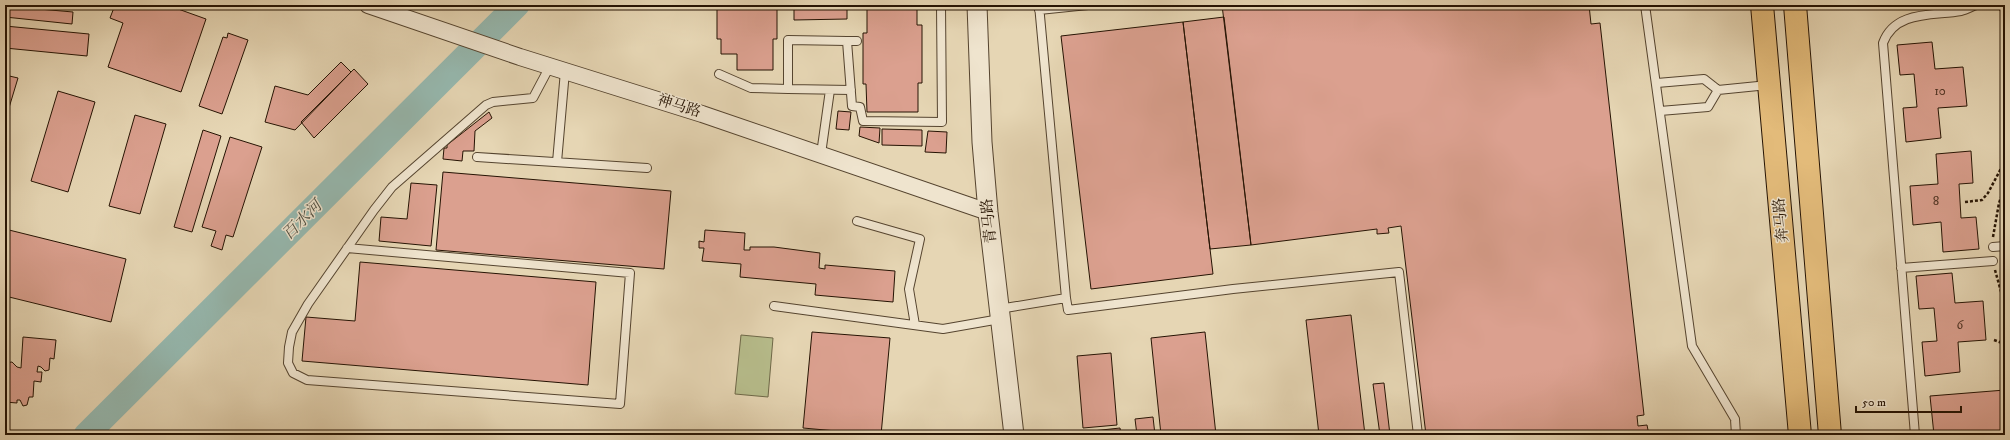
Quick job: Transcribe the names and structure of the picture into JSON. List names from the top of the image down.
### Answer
{
  "streets": {
    "main road": ["奔马路"],
    "street": ["神马路", "青马路"]
  },
  "crossings": [
    ["神马路", "青马路"]
  ],
  "water": ["百水河"],
  "house_numbers": ["10", "8", "6"],
  "scale_bar": "50 m"
}
